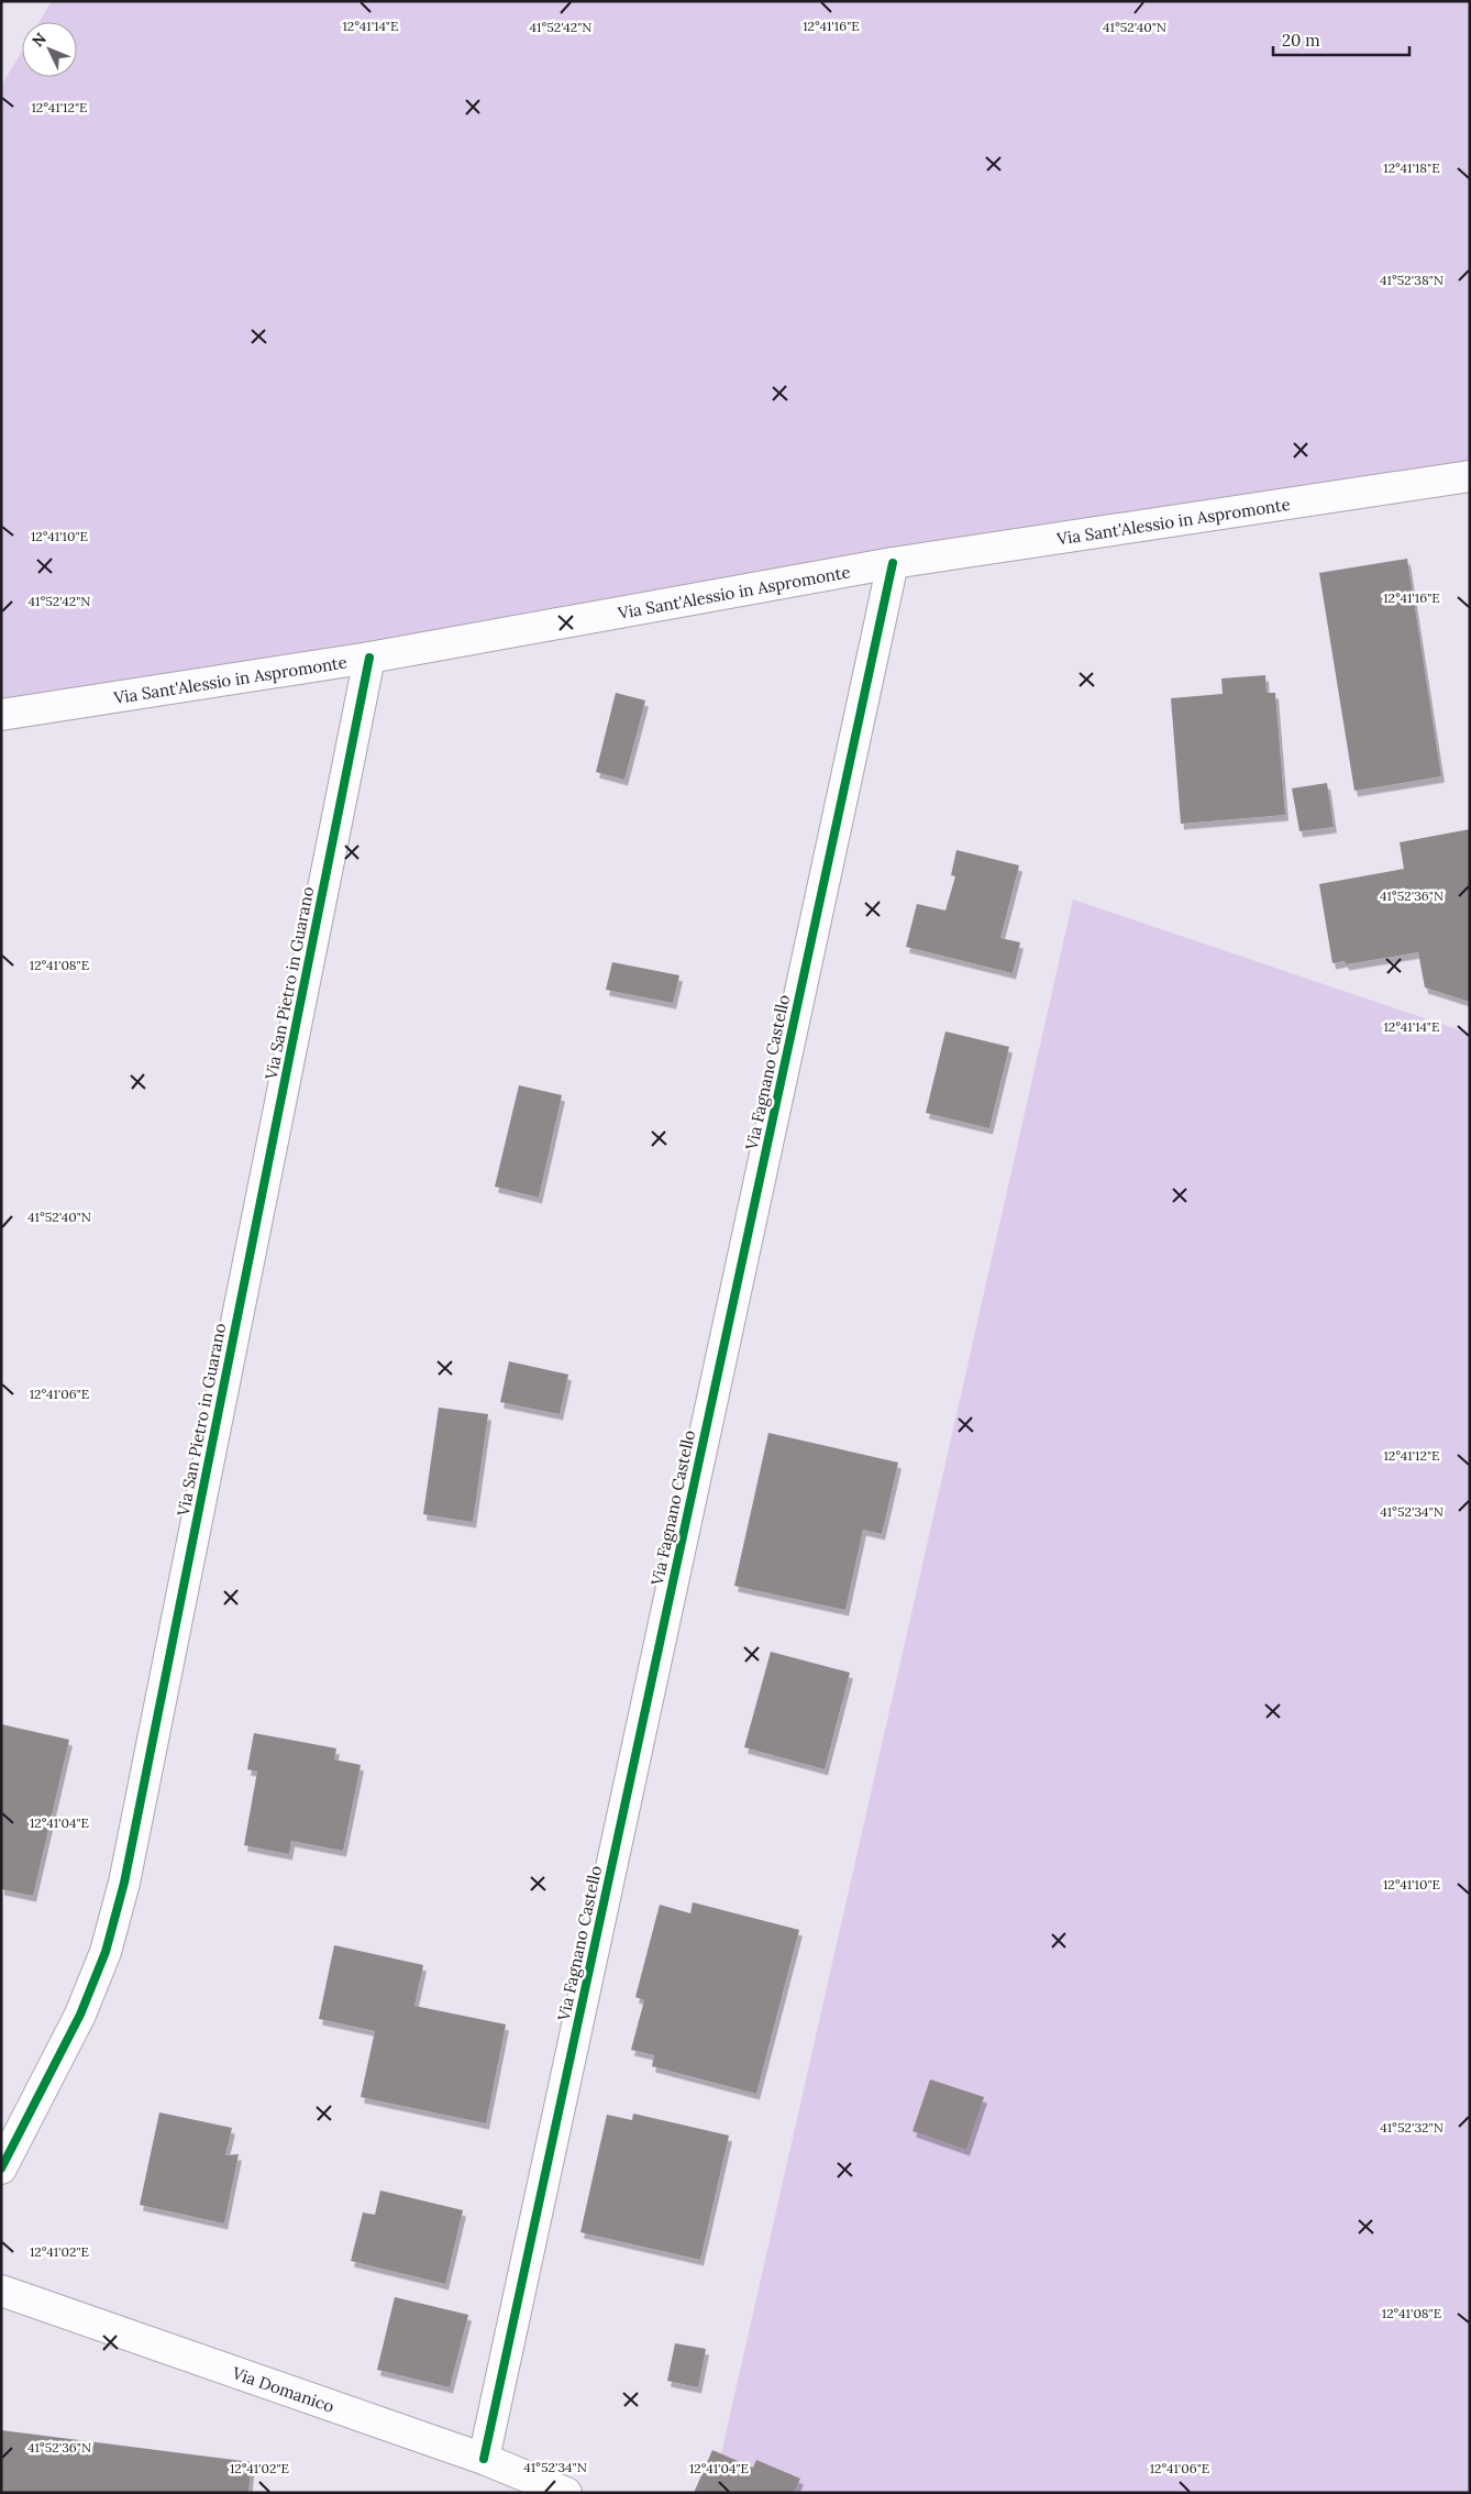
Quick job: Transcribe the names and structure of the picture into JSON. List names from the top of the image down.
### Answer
{
  "streets": {
    "street": [
      "Via Sant'Alessio in Aspromonte",
      "Via San Pietro in Guarano",
      "Via Fagnano Castello",
      "Via Domanico"
    ]
  },
  "crossings": [
    ["Via Sant'Alessio in Aspromonte", "Via San Pietro in Guarano"],
    ["Via Sant'Alessio in Aspromonte", "Via Fagnano Castello"],
    ["Via Fagnano Castello", "Via Domanico"]
  ],
  "scale_bar": "20 m",
  "north": "top left",
  "coordinates": [
    "12°41'14\"E",
    "12°41'16\"E",
    "41°52'42\"N",
    "41°52'40\"N",
    "12°41'12\"E",
    "12°41'18\"E",
    "41°52'38\"N",
    "12°41'10\"E",
    "41°52'36\"N",
    "12°41'08\"E",
    "12°41'06\"E",
    "41°52'34\"N",
    "12°41'04\"E",
    "41°52'32\"N",
    "12°41'02\"E"
  ]
}
